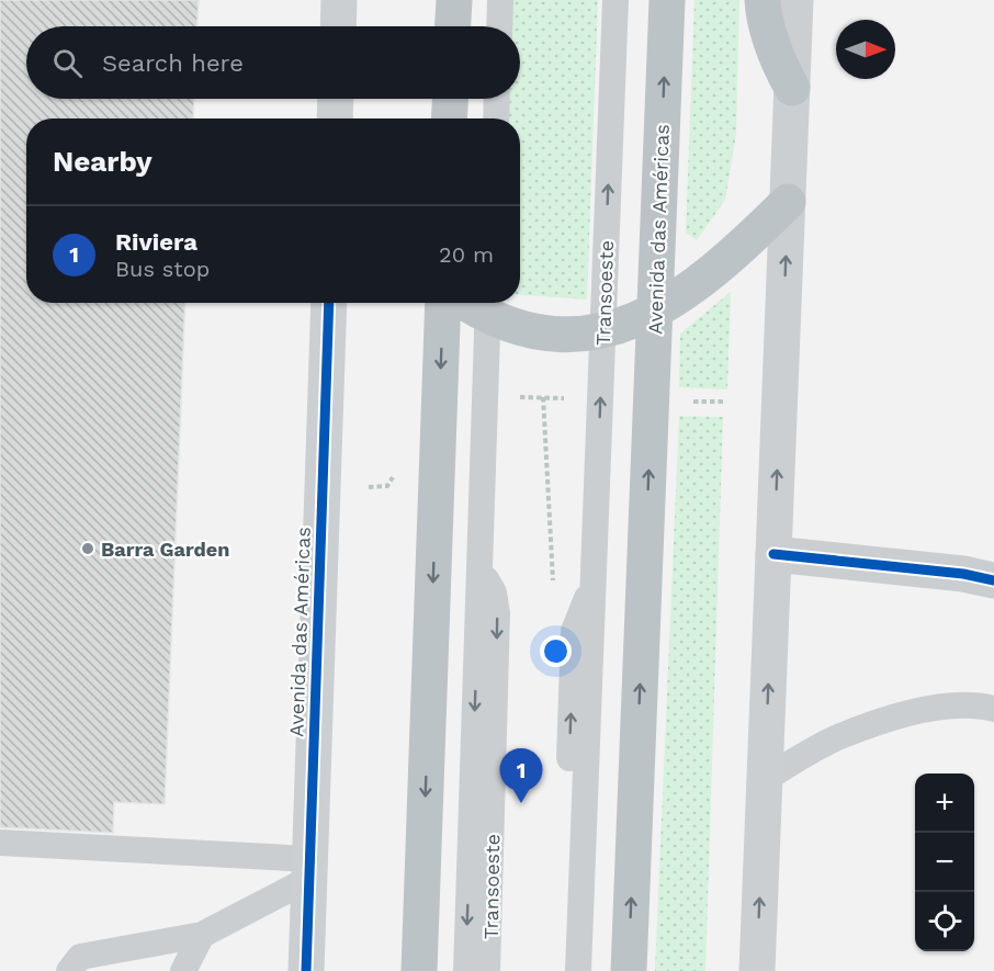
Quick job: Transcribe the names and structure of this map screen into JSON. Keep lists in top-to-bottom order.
{
  "streets": {
    "highway": ["Avenida das Américas"],
    "lane": ["Transoeste"]
  },
  "places": ["Barra Garden"],
  "north": "right",
  "page": {
    "search": "Search here",
    "heading": "Nearby",
    "list": [
      {
        "mark": "1",
        "name": "Riviera",
        "note": "Bus stop",
        "value": "20 m"
      }
    ],
    "pins": "1",
    "map_buttons": ["+", "−"]
  }
}
